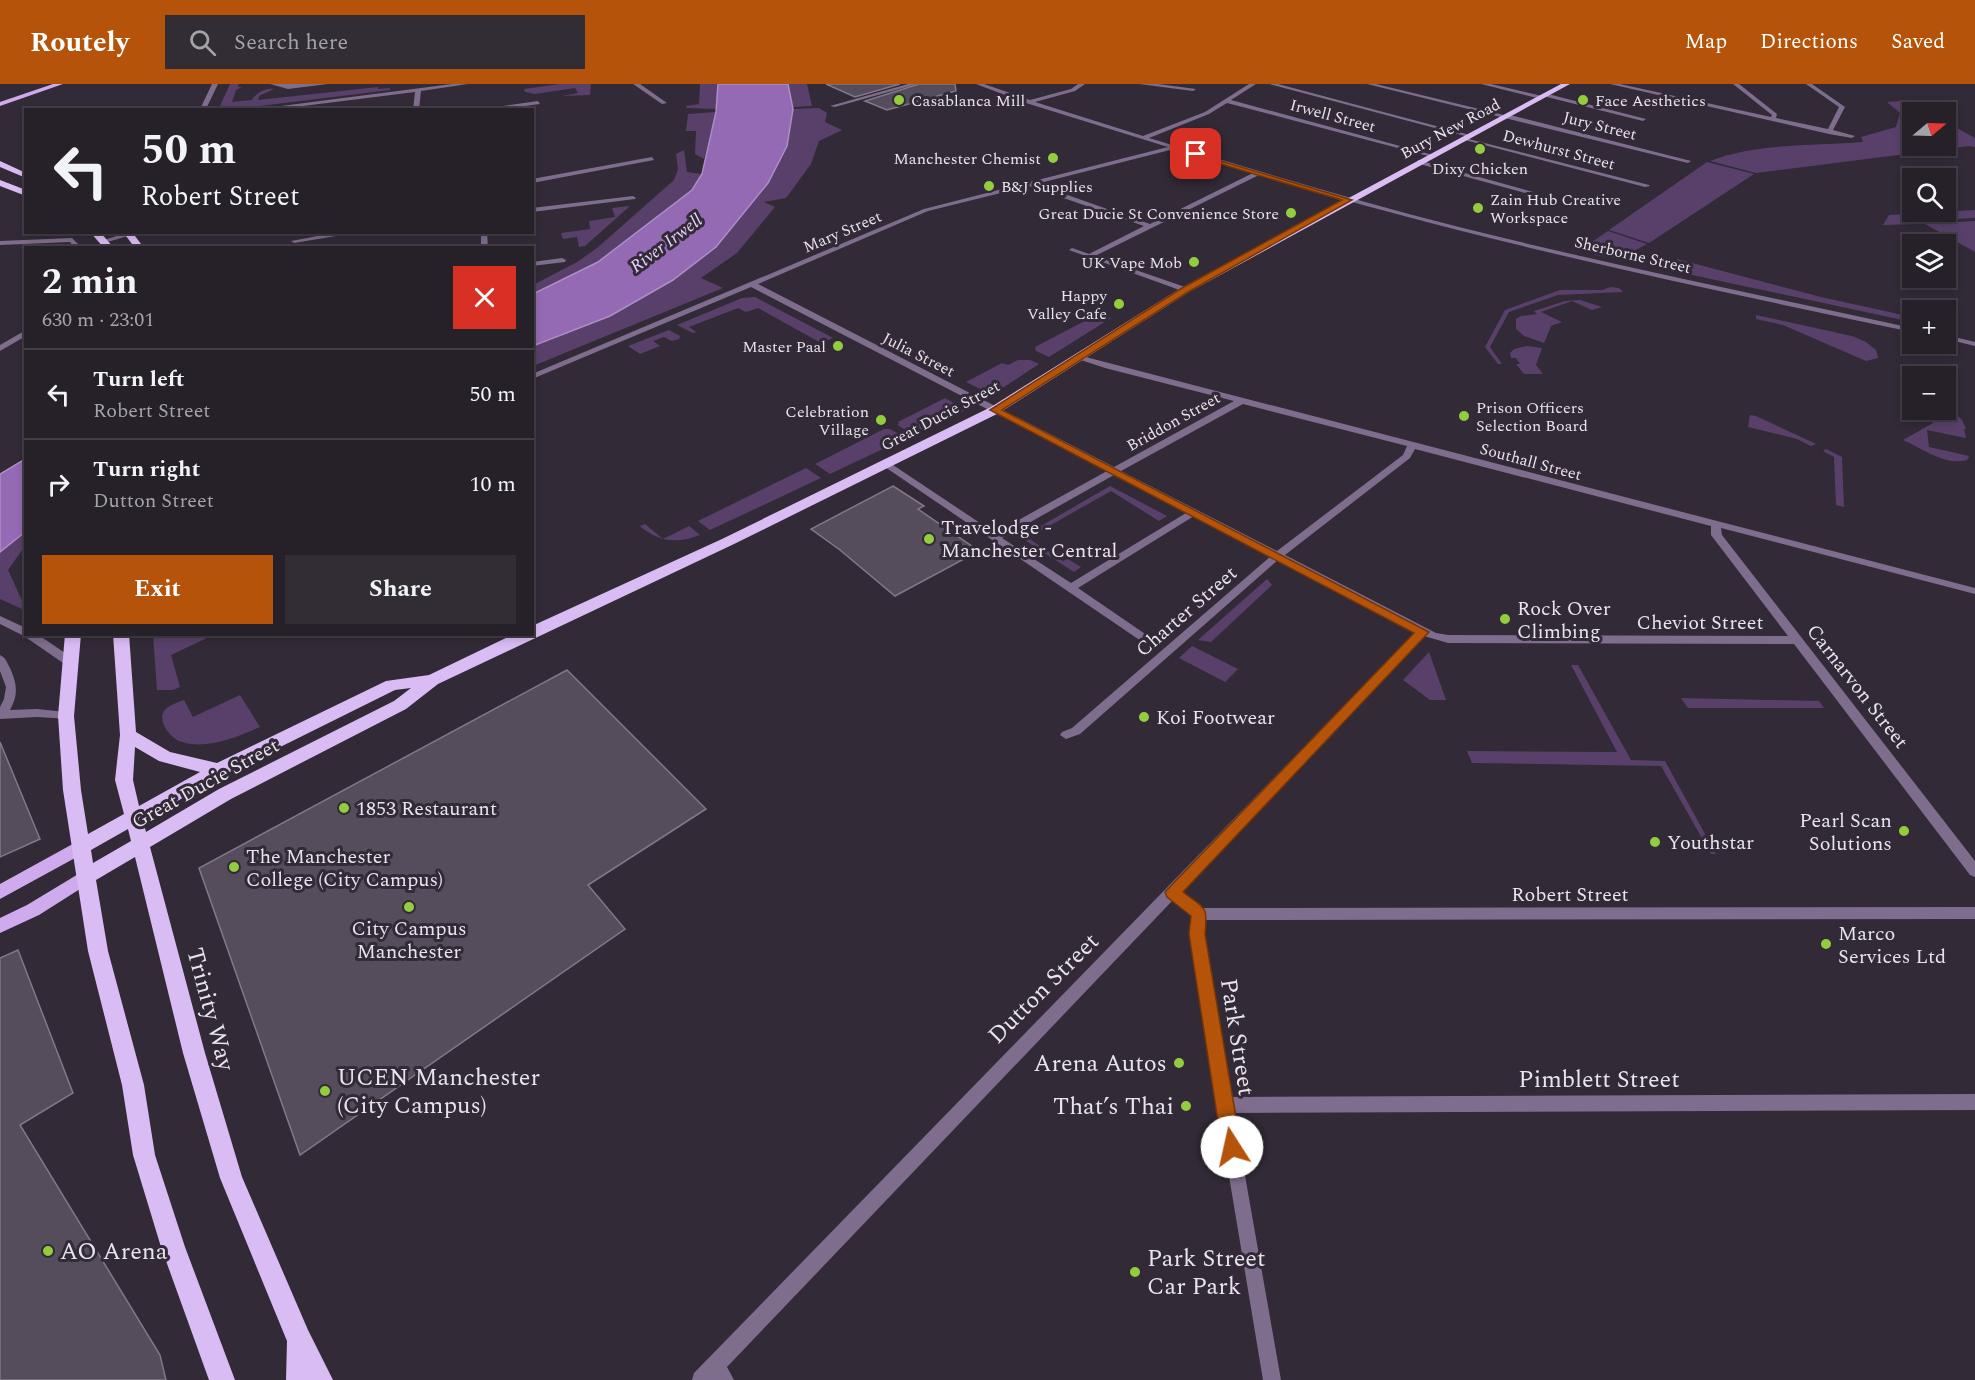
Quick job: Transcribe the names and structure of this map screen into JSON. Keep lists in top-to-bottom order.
{
  "streets": {
    "highway": ["Bury New Road", "Great Ducie Street", "Trinity Way"],
    "street": [
      "Irwell Street",
      "Jury Street",
      "Dewhurst Street",
      "Mary Street",
      "Sherborne Street",
      "Julia Street",
      "Briddon Street",
      "Southall Street",
      "Charter Street",
      "Cheviot Street",
      "Carnarvon Street",
      "Robert Street",
      "Dutton Street",
      "Park Street",
      "Pimblett Street"
    ]
  },
  "crossings": [
    ["Irwell Street", "Bury New Road"],
    ["Jury Street", "Bury New Road"],
    ["Bury New Road", "Dewhurst Street"],
    ["Bury New Road", "Sherborne Street"],
    ["Bury New Road", "Great Ducie Street"],
    ["Mary Street", "Sherborne Street"],
    ["Mary Street", "Julia Street"],
    ["Sherborne Street", "Great Ducie Street"],
    ["Julia Street", "Great Ducie Street"],
    ["Julia Street", "Briddon Street"],
    ["Julia Street", "Charter Street"],
    ["Julia Street", "Cheviot Street"],
    ["Julia Street", "Dutton Street"],
    ["Great Ducie Street", "Southall Street"],
    ["Great Ducie Street", "Trinity Way"],
    ["Briddon Street", "Southall Street"],
    ["Southall Street", "Charter Street"],
    ["Southall Street", "Carnarvon Street"],
    ["Cheviot Street", "Carnarvon Street"],
    ["Cheviot Street", "Dutton Street"],
    ["Robert Street", "Park Street"],
    ["Park Street", "Pimblett Street"]
  ],
  "water": ["River Irwell"],
  "places": [
    "Casablanca Mill",
    "Face Aesthetics",
    "Dixy Chicken",
    "Manchester Chemist",
    "B&J Supplies",
    "Zain Hub Creative Workspace",
    "Great Ducie St Convenience Store",
    "UK Vape Mob",
    "Happy Valley Cafe",
    "Master Paal",
    "Prison Officers Selection Board",
    "Celebration Village",
    "Travelodge - Manchester Central",
    "Rock Over Climbing",
    "Koi Footwear",
    "1853 Restaurant",
    "Pearl Scan Solutions",
    "Youthstar",
    "The Manchester College (City Campus)",
    "City Campus Manchester",
    "Marco Services Ltd",
    "Arena Autos",
    "UCEN Manchester (City Campus)",
    "That’s Thai",
    "AO Arena",
    "Park Street Car Park"
  ],
  "north": "right",
  "page": {
    "header": "Routely",
    "search": "Search here",
    "nav": ["Map", "Directions", "Saved"],
    "map_buttons": ["+", "−"],
    "turn": ["50 m", "Robert Street"],
    "heading": ["2 min", "630 m · 23:01"],
    "list": [
      {
        "name": "Turn left",
        "note": "Robert Street",
        "value": "50 m"
      },
      {
        "name": "Turn right",
        "note": "Dutton Street",
        "value": "10 m"
      }
    ],
    "buttons": ["Exit", "Share"]
  }
}
